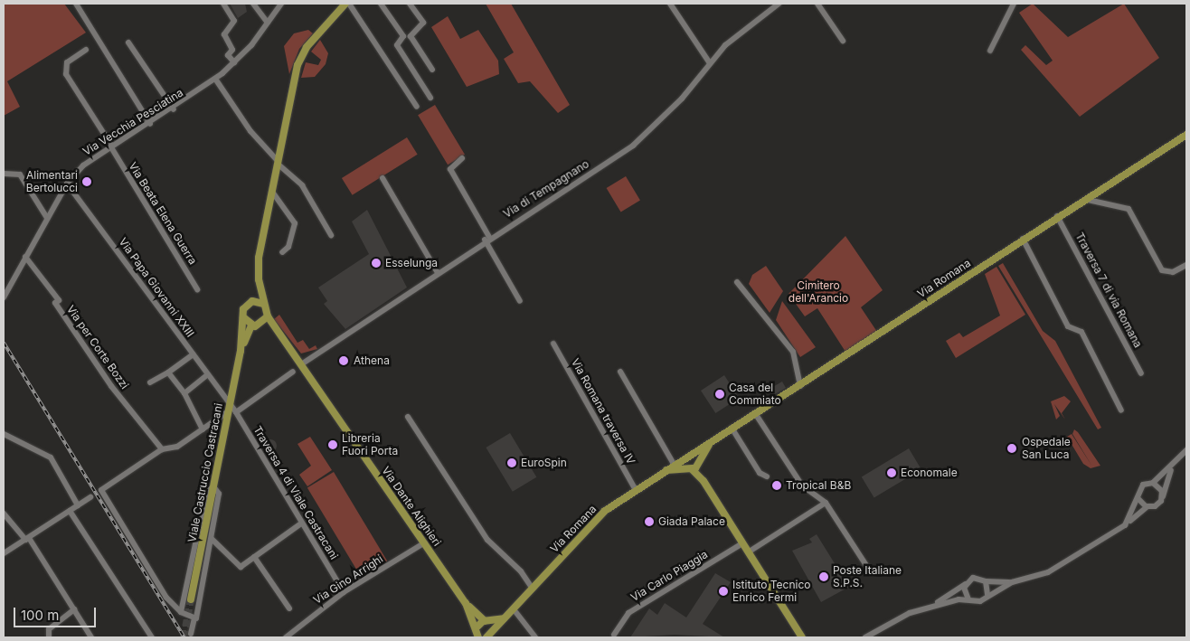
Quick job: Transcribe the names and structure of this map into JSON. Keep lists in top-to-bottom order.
{
  "streets": {
    "main road": ["Via Romana", "Viale Castruccio Castracani", "Via Dante Alighieri"],
    "street": [
      "Via Vecchia Pesciatina",
      "Via di Tempagnano",
      "Via Beata Elena Guerra",
      "Via Papa Giovanni XXIII",
      "Traversa 7 di via Romana",
      "Via per Corte Bozzi",
      "Via Romana traversa IV",
      "Traversa 4 di Viale Castracani",
      "Via Carlo Piaggia",
      "Via Gino Arrighi"
    ]
  },
  "crossings": [
    ["Via Vecchia Pesciatina", "Via Beata Elena Guerra"],
    ["Via Vecchia Pesciatina", "Via Papa Giovanni XXIII"],
    ["Via Vecchia Pesciatina", "Via per Corte Bozzi"],
    ["Via di Tempagnano", "Via Dante Alighieri"],
    ["Via Romana", "Traversa 7 di via Romana"],
    ["Via Romana", "Via Romana traversa IV"],
    ["Via Papa Giovanni XXIII", "Viale Castruccio Castracani"],
    ["Via Papa Giovanni XXIII", "Traversa 4 di Viale Castracani"],
    ["Viale Castruccio Castracani", "Traversa 4 di Viale Castracani"],
    ["Viale Castruccio Castracani", "Via Dante Alighieri"],
    ["Traversa 4 di Viale Castracani", "Via Gino Arrighi"],
    ["Via Dante Alighieri", "Via Gino Arrighi"]
  ],
  "parks": ["Cimitero dell'Arancio"],
  "places": [
    "Alimentari Bertolucci",
    "Esselunga",
    "Athena",
    "Casa del Commiato",
    "Libreria Fuori Porta",
    "Ospedale San Luca",
    "EuroSpin",
    "Economale",
    "Tropical B&B",
    "Giada Palace",
    "Poste Italiane S.P.S.",
    "Istituto Tecnico Enrico Fermi"
  ],
  "scale_bar": "100 m"
}
